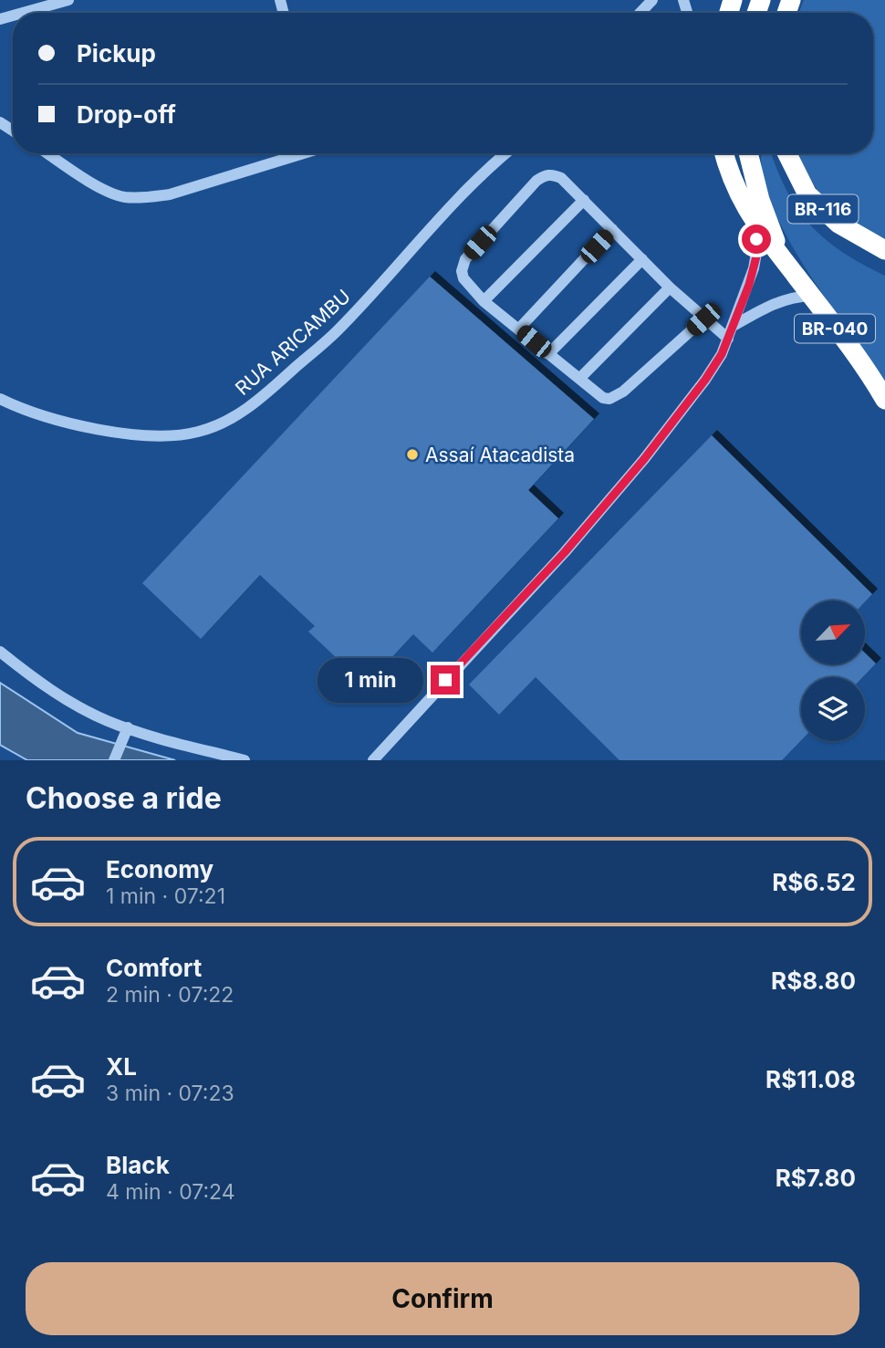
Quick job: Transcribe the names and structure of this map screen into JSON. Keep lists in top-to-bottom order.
{
  "streets": {
    "highway": ["BR-116", "BR-040"],
    "street": ["RUA ARICAMBU"]
  },
  "places": ["Assaí Atacadista"],
  "north": "top right",
  "page": {
    "banner": ["Pickup", "Drop-off"],
    "bubble": "1 min",
    "heading": "Choose a ride",
    "list": [
      {
        "name": "Economy",
        "note": "1 min · 07:21",
        "value": "R$6.52"
      },
      {
        "name": "Comfort",
        "note": "2 min · 07:22",
        "value": "R$8.80"
      },
      {
        "name": "XL",
        "note": "3 min · 07:23",
        "value": "R$11.08"
      },
      {
        "name": "Black",
        "note": "4 min · 07:24",
        "value": "R$7.80"
      }
    ],
    "buttons": "Confirm"
  }
}
